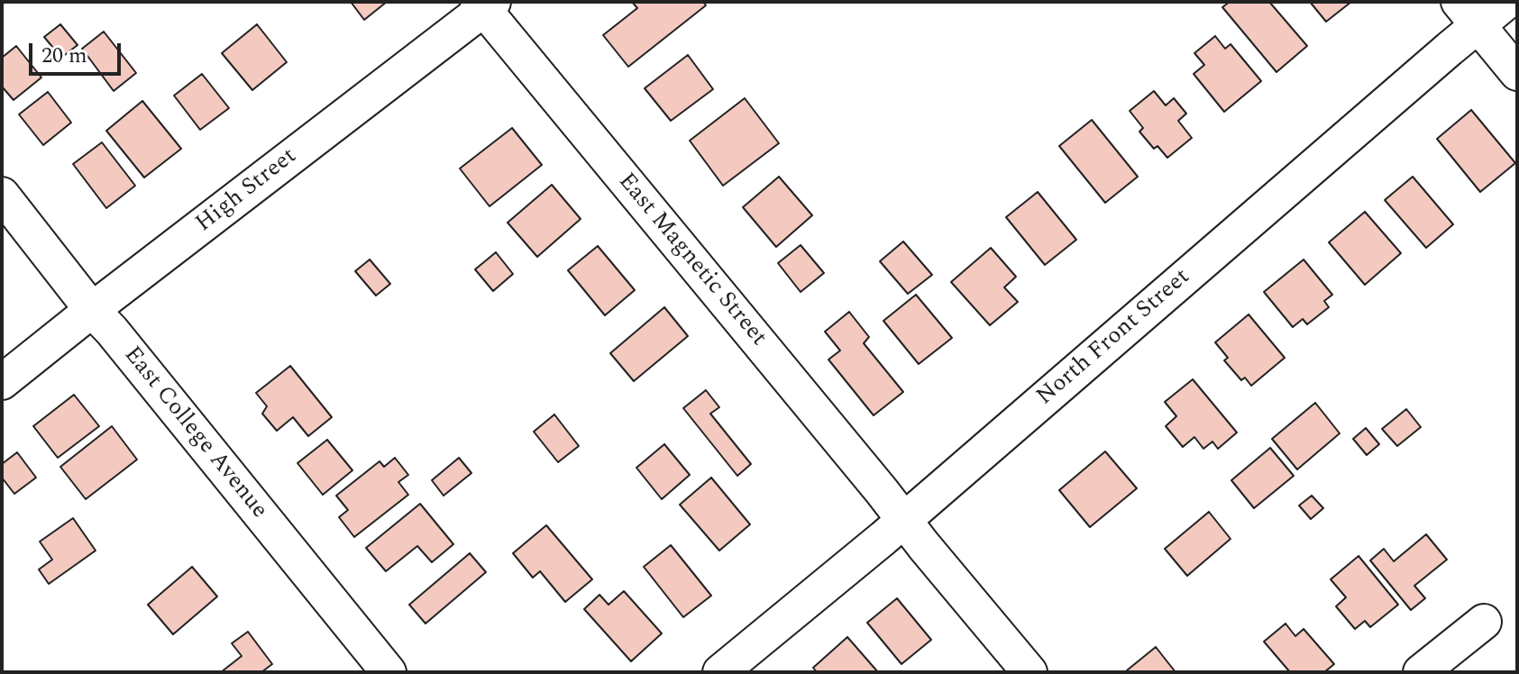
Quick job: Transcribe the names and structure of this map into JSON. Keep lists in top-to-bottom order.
{
  "streets": {
    "street": [
      "High Street",
      "East Magnetic Street",
      "North Front Street",
      "East College Avenue"
    ]
  },
  "crossings": [
    ["High Street", "East Magnetic Street"],
    ["High Street", "East College Avenue"],
    ["East Magnetic Street", "North Front Street"]
  ],
  "scale_bar": "20 m"
}
